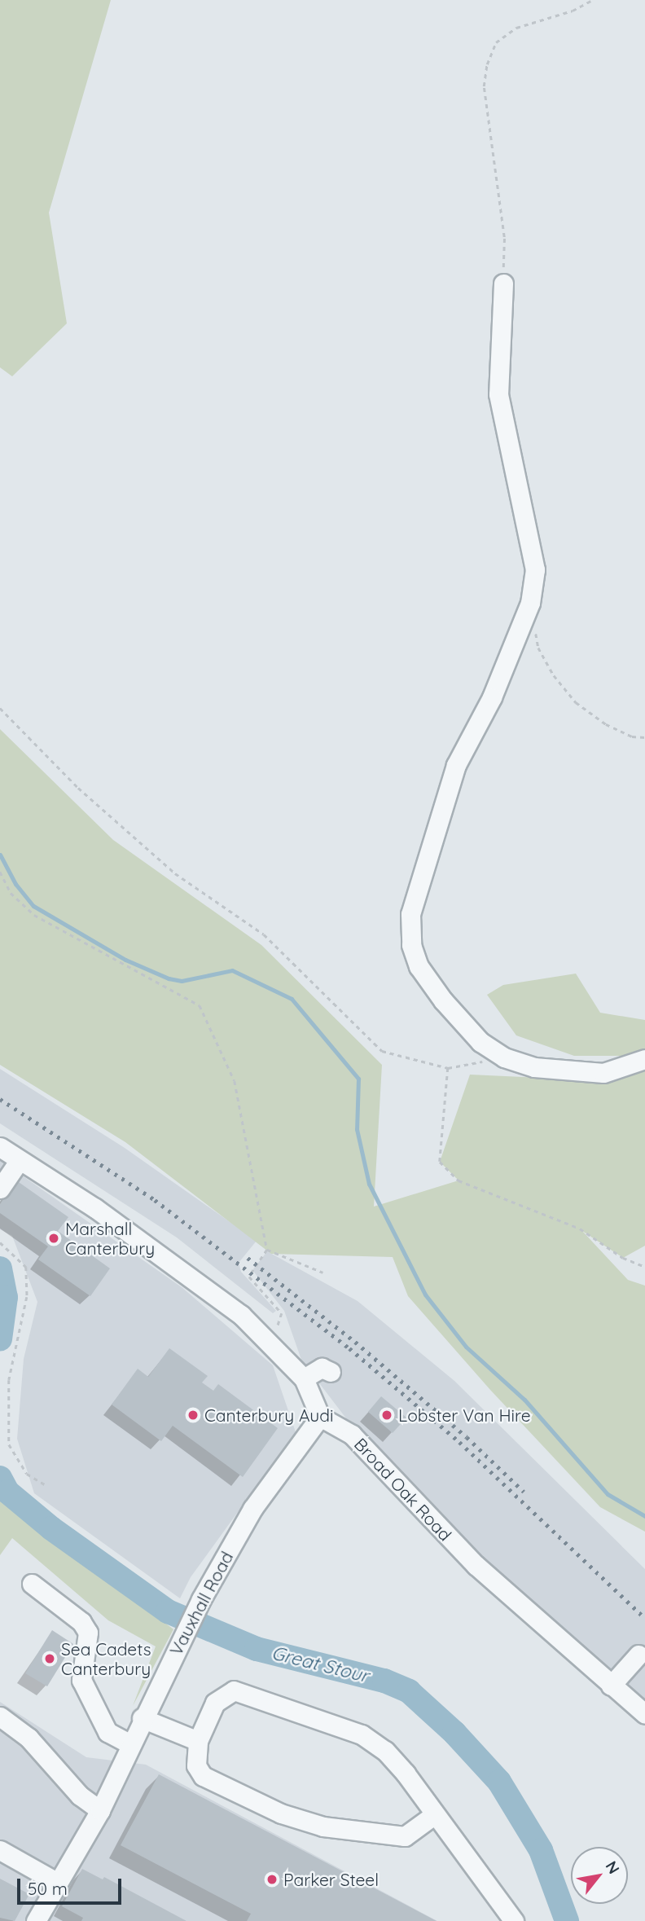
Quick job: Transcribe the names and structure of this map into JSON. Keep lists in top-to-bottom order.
{
  "streets": {
    "street": ["Broad Oak Road", "Vauxhall Road"]
  },
  "crossings": [
    ["Broad Oak Road", "Vauxhall Road"]
  ],
  "water": ["Great Stour"],
  "places": [
    "Marshall Canterbury",
    "Canterbury Audi",
    "Lobster Van Hire",
    "Sea Cadets Canterbury",
    "Parker Steel"
  ],
  "scale_bar": "50 m",
  "north": "top right"
}
